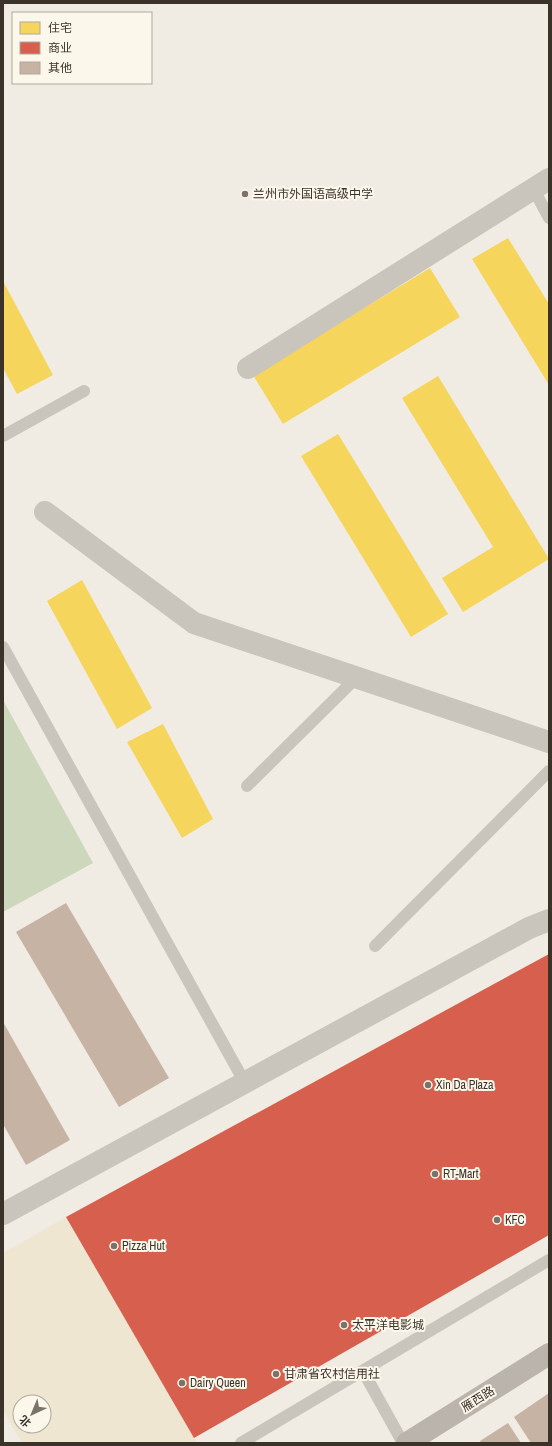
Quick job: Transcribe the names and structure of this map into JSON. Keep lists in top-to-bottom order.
{
  "streets": {
    "main road": ["雁西路"]
  },
  "places": [
    "兰州市外国语高级中学",
    "Xin Da Plaza",
    "RT-Mart",
    "KFC",
    "Pizza Hut",
    "太平洋电影城",
    "甘肃省农村信用社",
    "Dairy Queen"
  ],
  "legend": ["住宅", "商业", "其他"],
  "north": "bottom left"
}
